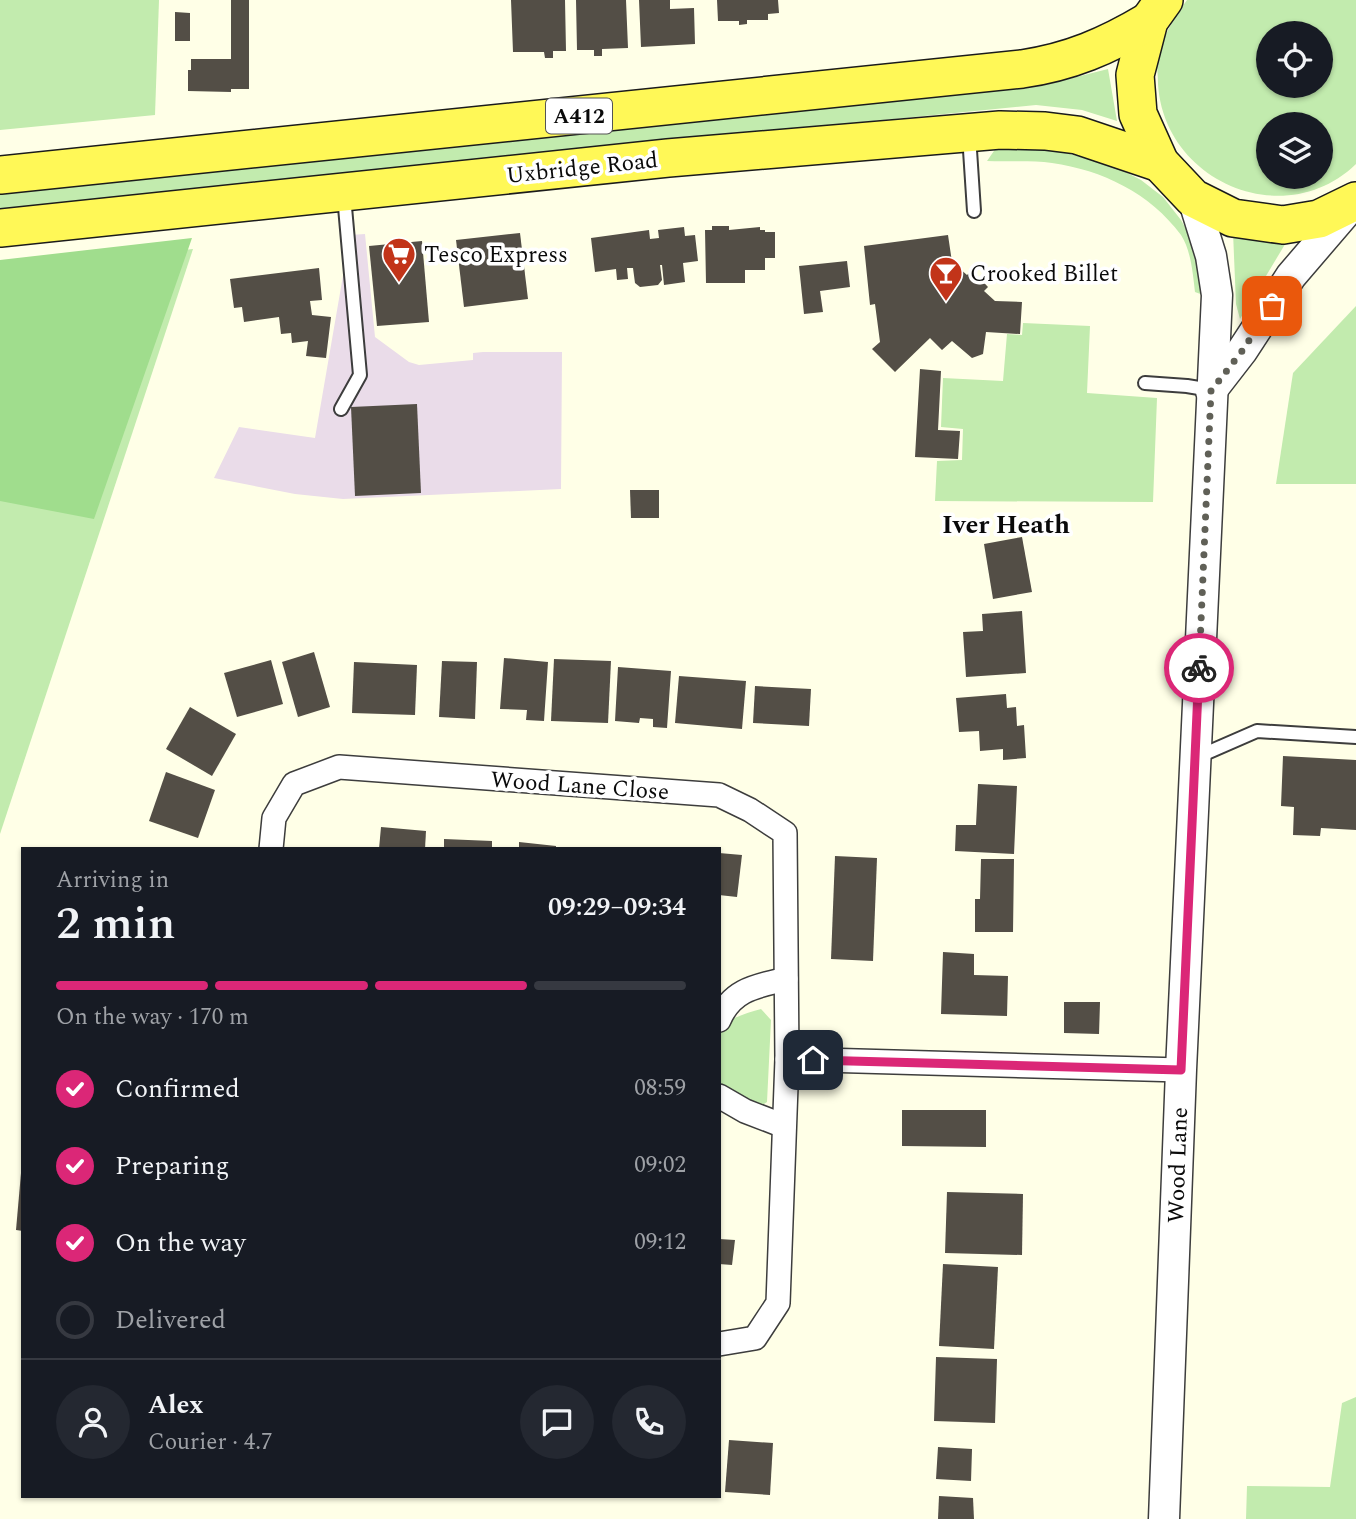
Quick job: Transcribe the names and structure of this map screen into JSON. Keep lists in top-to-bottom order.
{
  "streets": {
    "main road": ["A412", "Uxbridge Road"],
    "street": ["Wood Lane Close", "Wood Lane"]
  },
  "districts": ["Iver Heath"],
  "places": {
    "supermarket": ["Tesco Express"],
    "bar": ["Crooked Billet"]
  },
  "page": {
    "heading": ["2 min", "Arriving in", "09:29–09:34"],
    "panel": ["Alex", "Courier · 4.7"],
    "bar": "On the way · 170 m",
    "list": [
      ["Confirmed", "08:59"],
      ["Preparing", "09:02"],
      ["On the way", "09:12"],
      "Delivered"
    ]
  }
}
